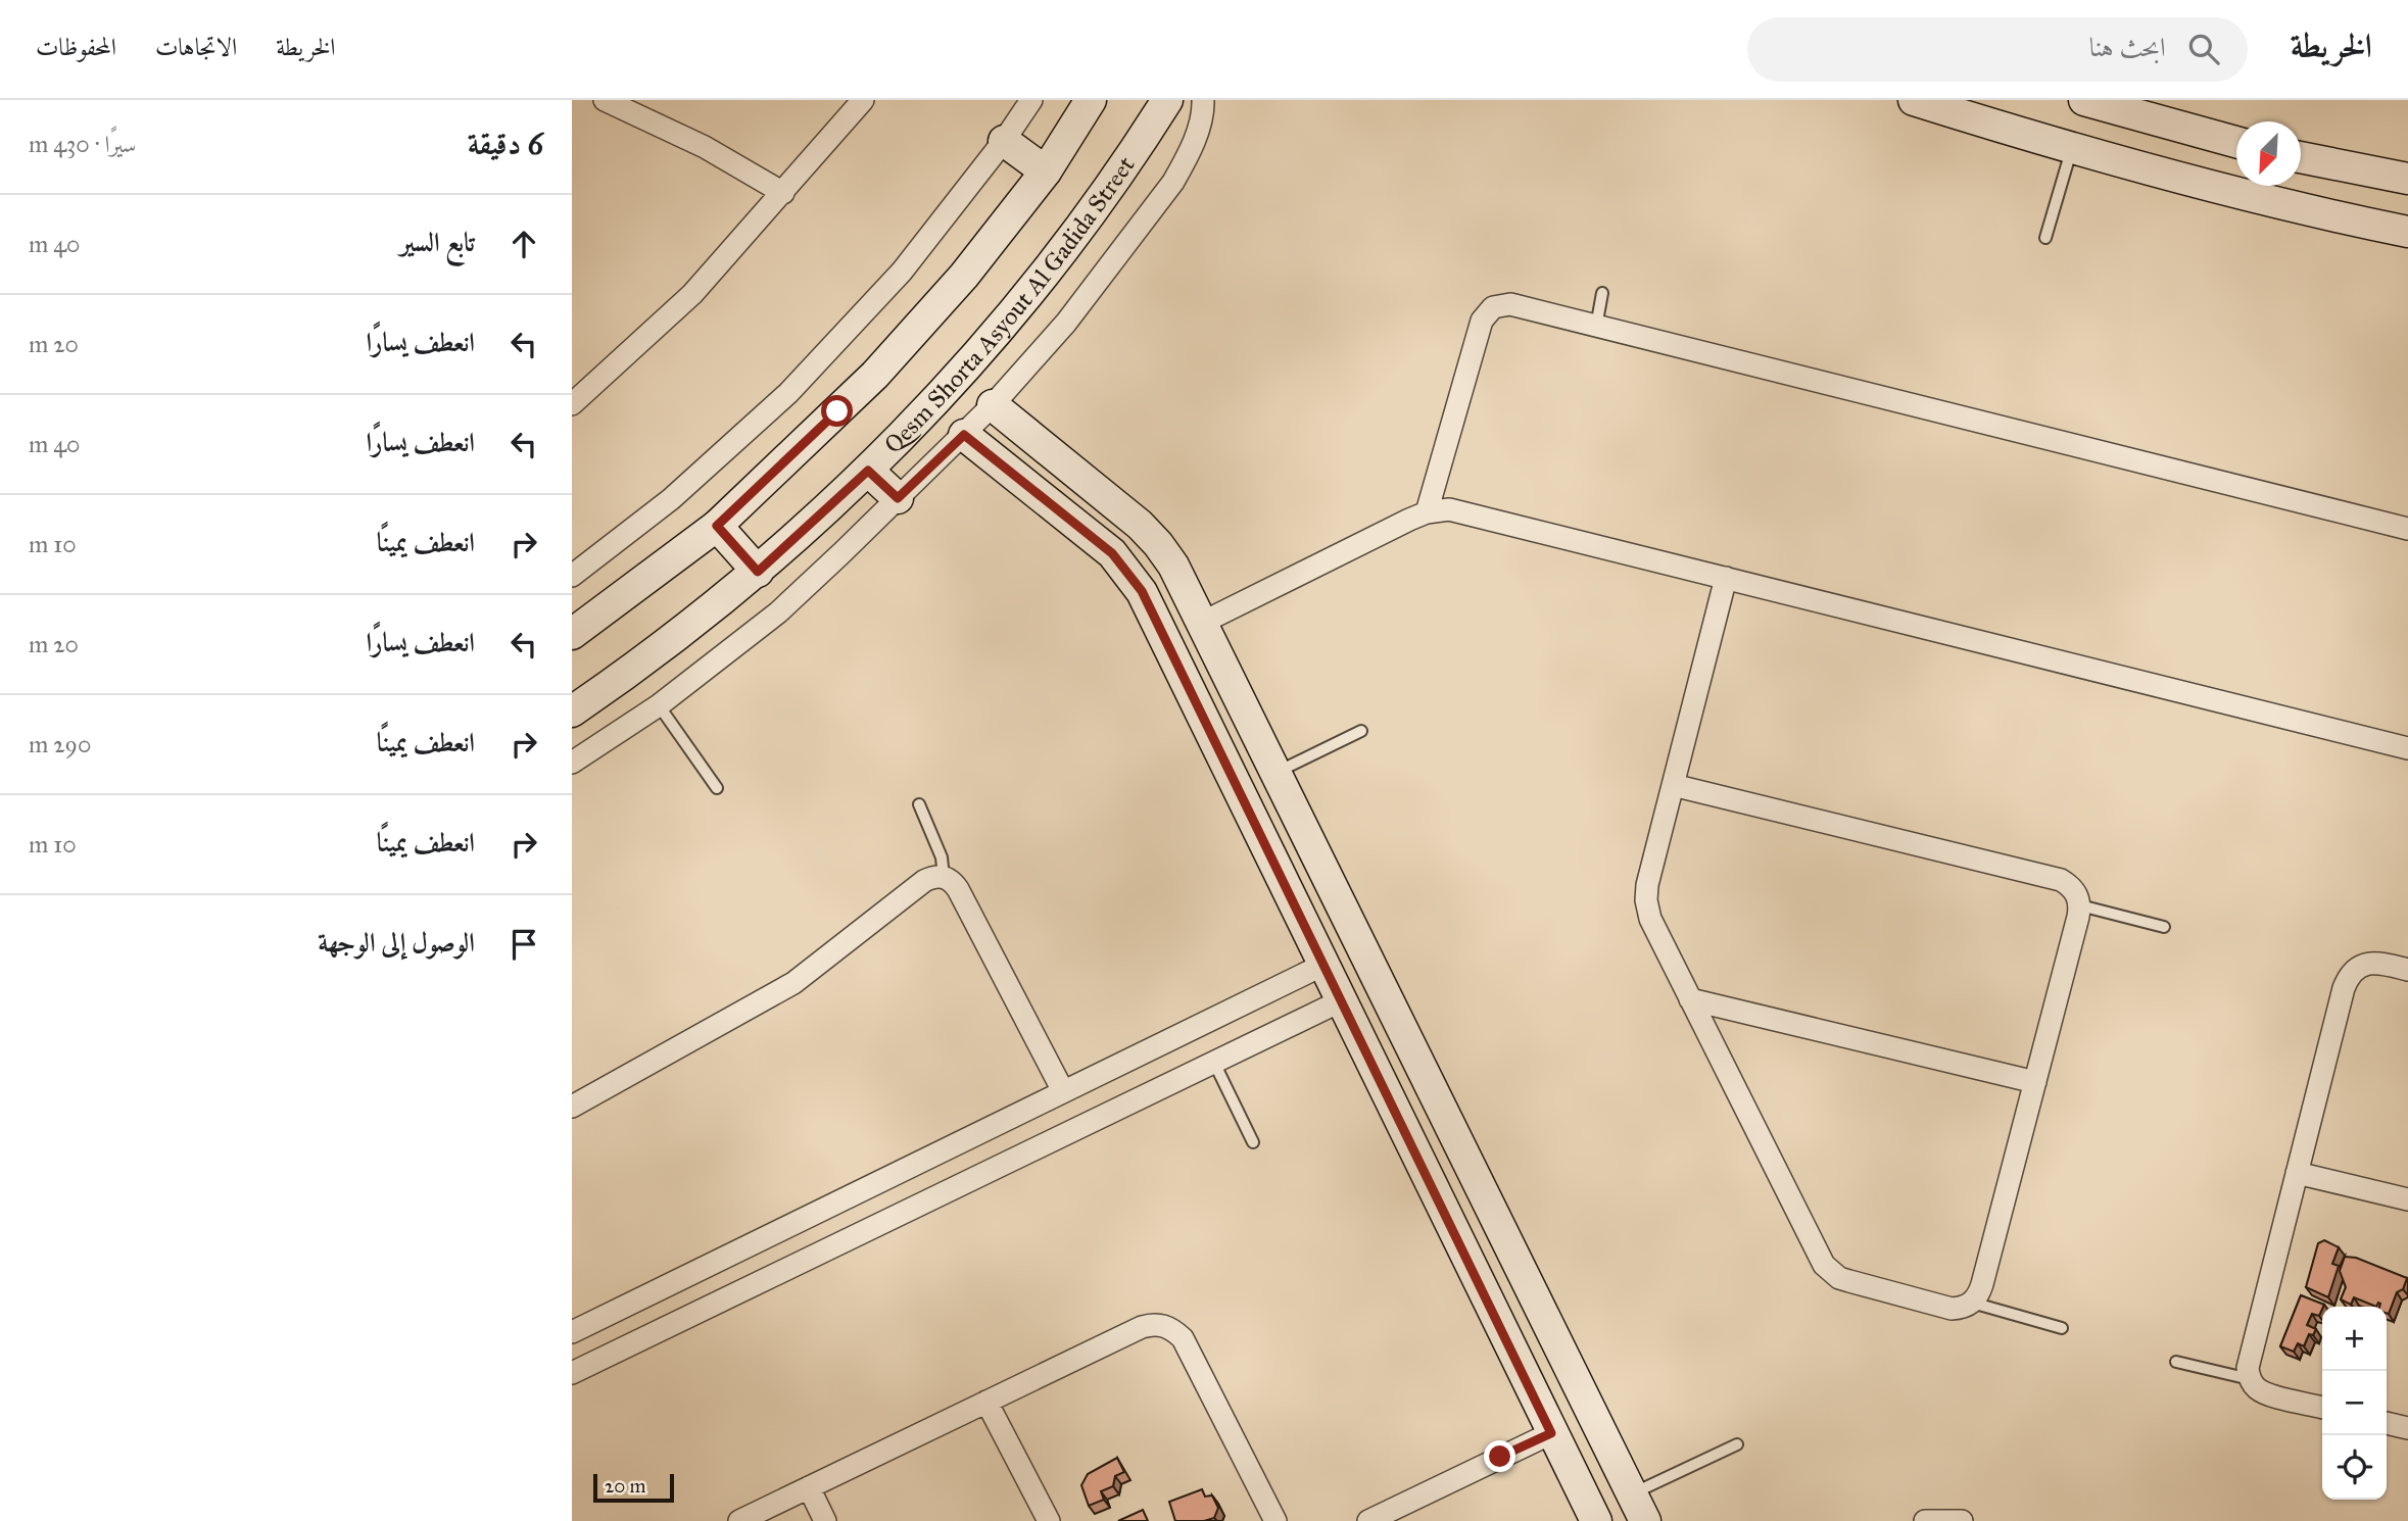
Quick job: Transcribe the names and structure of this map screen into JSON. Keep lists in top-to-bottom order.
{
  "streets": {
    "street": ["Qesm Shorta Asyout Al Gadida Street"]
  },
  "scale_bar": "20 m",
  "north": "bottom left",
  "page": {
    "header": "الخريطة",
    "search": "ابحث هنا",
    "nav": ["الخريطة", "الاتجاهات", "المحفوظات"],
    "heading": ["6 دقيقة", "سيرًا · 430 m"],
    "list": [
      ["تابع السير", "40 m"],
      ["انعطف يسارًا", "20 m"],
      ["انعطف يسارًا", "40 m"],
      ["انعطف يمينًا", "10 m"],
      ["انعطف يسارًا", "20 m"],
      ["انعطف يمينًا", "290 m"],
      ["انعطف يمينًا", "10 m"],
      "الوصول إلى الوجهة"
    ],
    "map_buttons": ["+", "−"],
    "scale": "20 m"
  }
}
